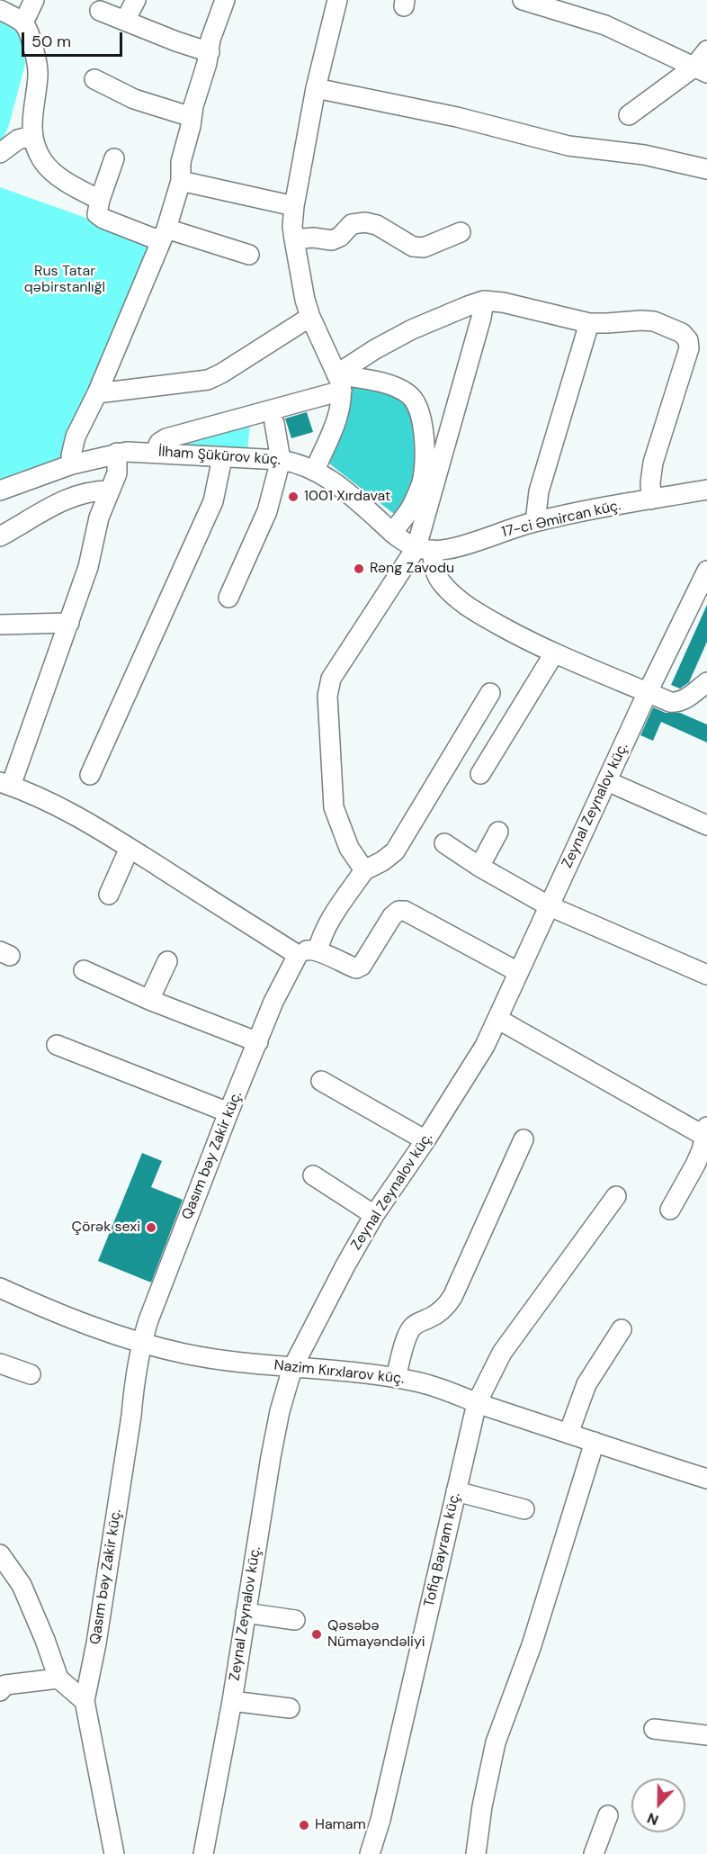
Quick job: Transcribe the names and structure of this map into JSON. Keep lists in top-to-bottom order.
{
  "streets": {
    "street": [
      "İlham Şükürov küç.",
      "17-ci Əmircan küç.",
      "Zeynal Zeynalov küç.",
      "Qasım bəy Zakir küç.",
      "Nazim Kırxlarov küç.",
      "Tofiq Bayram küç."
    ]
  },
  "crossings": [
    ["İlham Şükürov küç.", "17-ci Əmircan küç."],
    ["Zeynal Zeynalov küç.", "Nazim Kırxlarov küç."],
    ["Qasım bəy Zakir küç.", "Nazim Kırxlarov küç."],
    ["Nazim Kırxlarov küç.", "Tofiq Bayram küç."]
  ],
  "parks": ["Rus Tatar qəbirstanlığl"],
  "places": [
    "1001 Xırdavat",
    "Rəng Zavodu",
    "Çörək sexi",
    "Qəsəbə Nümayəndəliyi",
    "Hamam"
  ],
  "scale_bar": "50 m",
  "north": "bottom"
}
